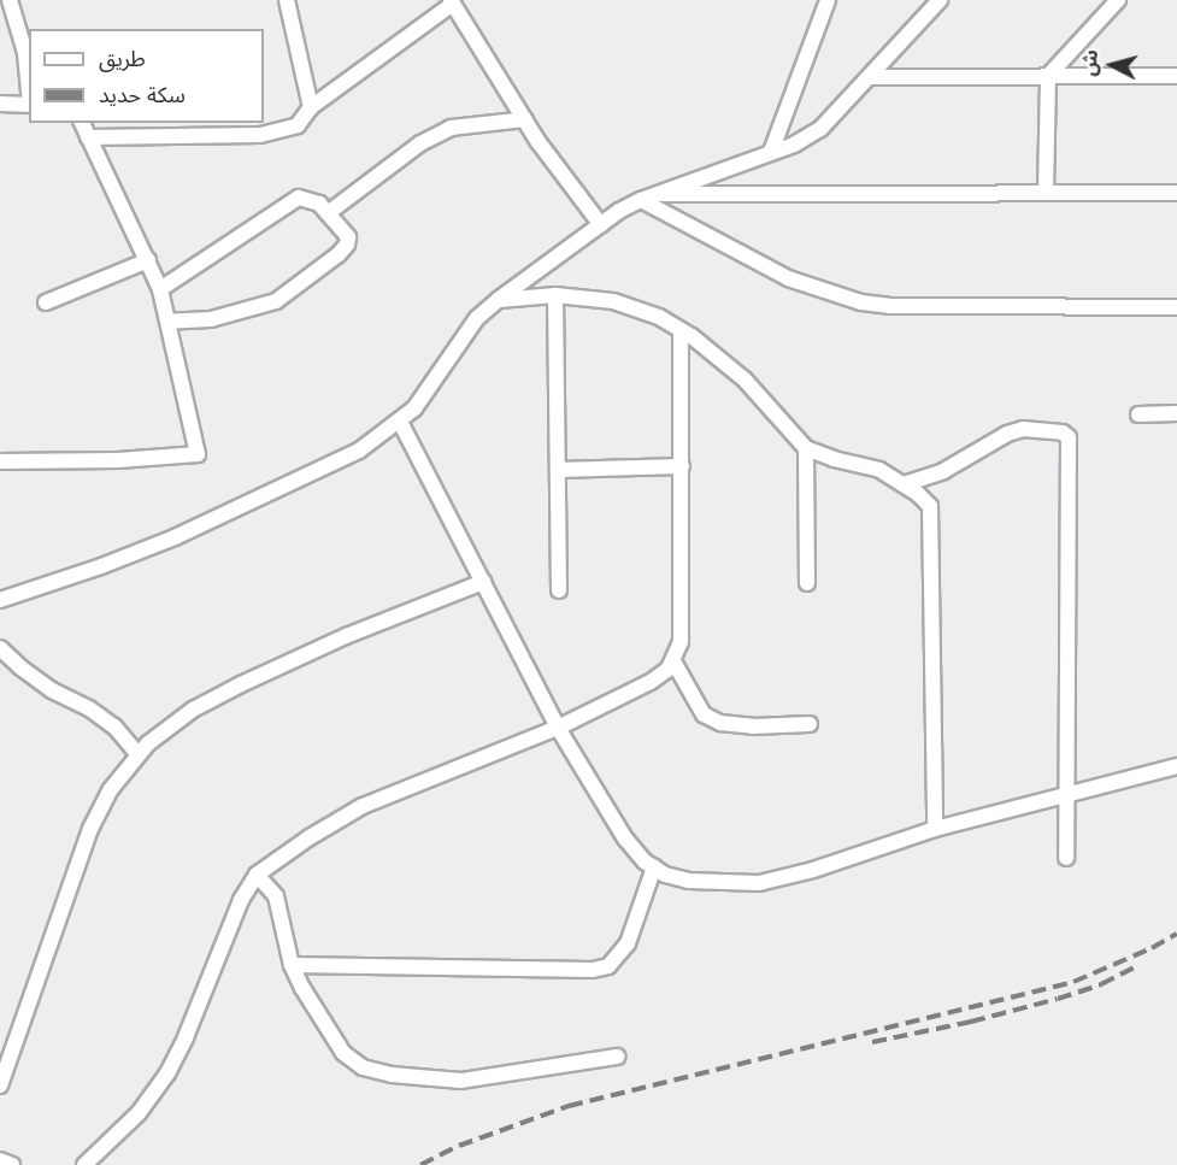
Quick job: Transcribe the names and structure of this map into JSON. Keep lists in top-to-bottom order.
{
  "legend": ["طريق", "سكة حديد"],
  "north": "left"
}
